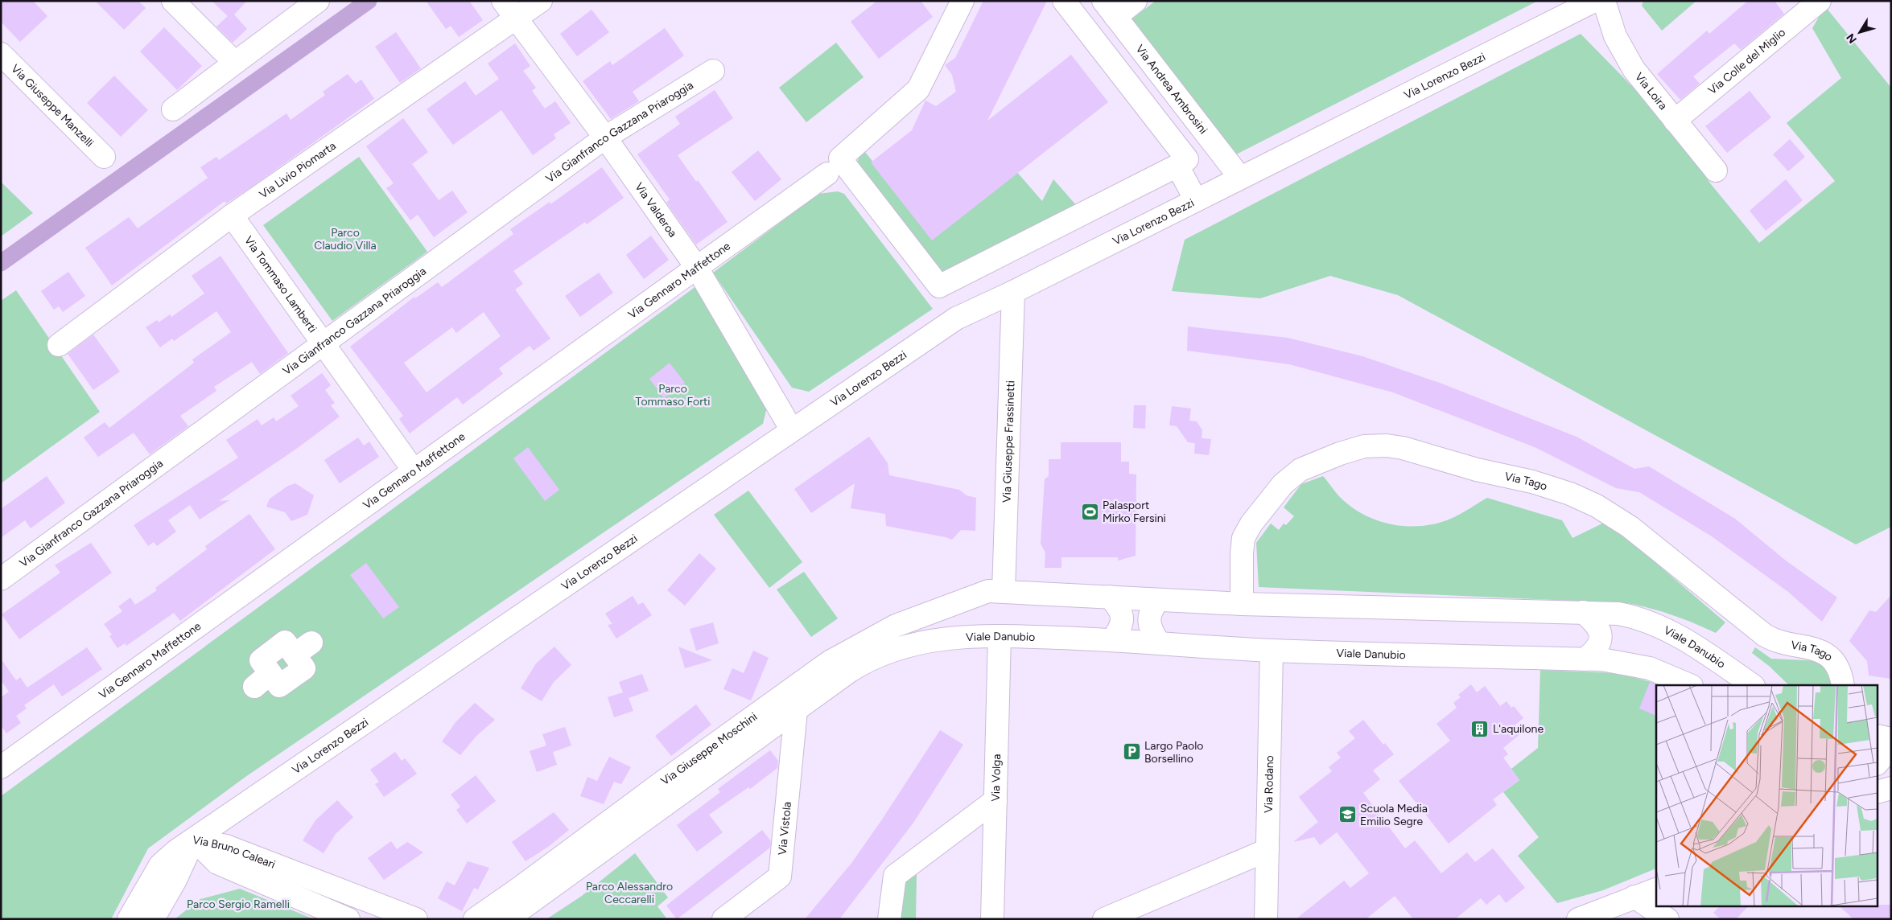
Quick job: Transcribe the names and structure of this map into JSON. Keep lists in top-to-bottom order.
{
  "streets": {
    "street": [
      "Via Colle del Miglio",
      "Via Lorenzo Bezzi",
      "Via Andrea Ambrosini",
      "Via Loira",
      "Via Giuseppe Manzelli",
      "Via Gianfranco Gazzana Priaroggia",
      "Via Livio Piomarta",
      "Via Valderoa",
      "Via Gennaro Maffettone",
      "Via Tommaso Lamberti",
      "Via Giuseppe Frassinetti",
      "Via Tago",
      "Viale Danubio",
      "Via Giuseppe Moschini",
      "Via Volga",
      "Via Rodano",
      "Via Vistola",
      "Via Bruno Caleari"
    ]
  },
  "crossings": [
    ["Via Colle del Miglio", "Via Loira"],
    ["Via Lorenzo Bezzi", "Via Andrea Ambrosini"],
    ["Via Lorenzo Bezzi", "Via Valderoa"],
    ["Via Lorenzo Bezzi", "Via Giuseppe Frassinetti"],
    ["Via Lorenzo Bezzi", "Via Bruno Caleari"],
    ["Via Gianfranco Gazzana Priaroggia", "Via Valderoa"],
    ["Via Gianfranco Gazzana Priaroggia", "Via Tommaso Lamberti"],
    ["Via Livio Piomarta", "Via Valderoa"],
    ["Via Livio Piomarta", "Via Tommaso Lamberti"],
    ["Via Valderoa", "Via Gennaro Maffettone"],
    ["Via Gennaro Maffettone", "Via Tommaso Lamberti"],
    ["Via Giuseppe Frassinetti", "Viale Danubio"],
    ["Via Tago", "Viale Danubio"],
    ["Viale Danubio", "Via Giuseppe Moschini"],
    ["Viale Danubio", "Via Volga"],
    ["Viale Danubio", "Via Rodano"],
    ["Via Giuseppe Moschini", "Via Vistola"]
  ],
  "parks": [
    "Parco Claudio Villa",
    "Parco Tommaso Forti",
    "Parco Alessandro Ceccarelli",
    "Parco Sergio Ramelli"
  ],
  "places": {
    "sports": ["Palasport Mirko Fersini"],
    "building": ["L'aquilone"],
    "parking": ["Largo Paolo Borsellino"],
    "school or university": ["Scuola Media Emilio Segre"]
  },
  "north": "bottom left"
}
